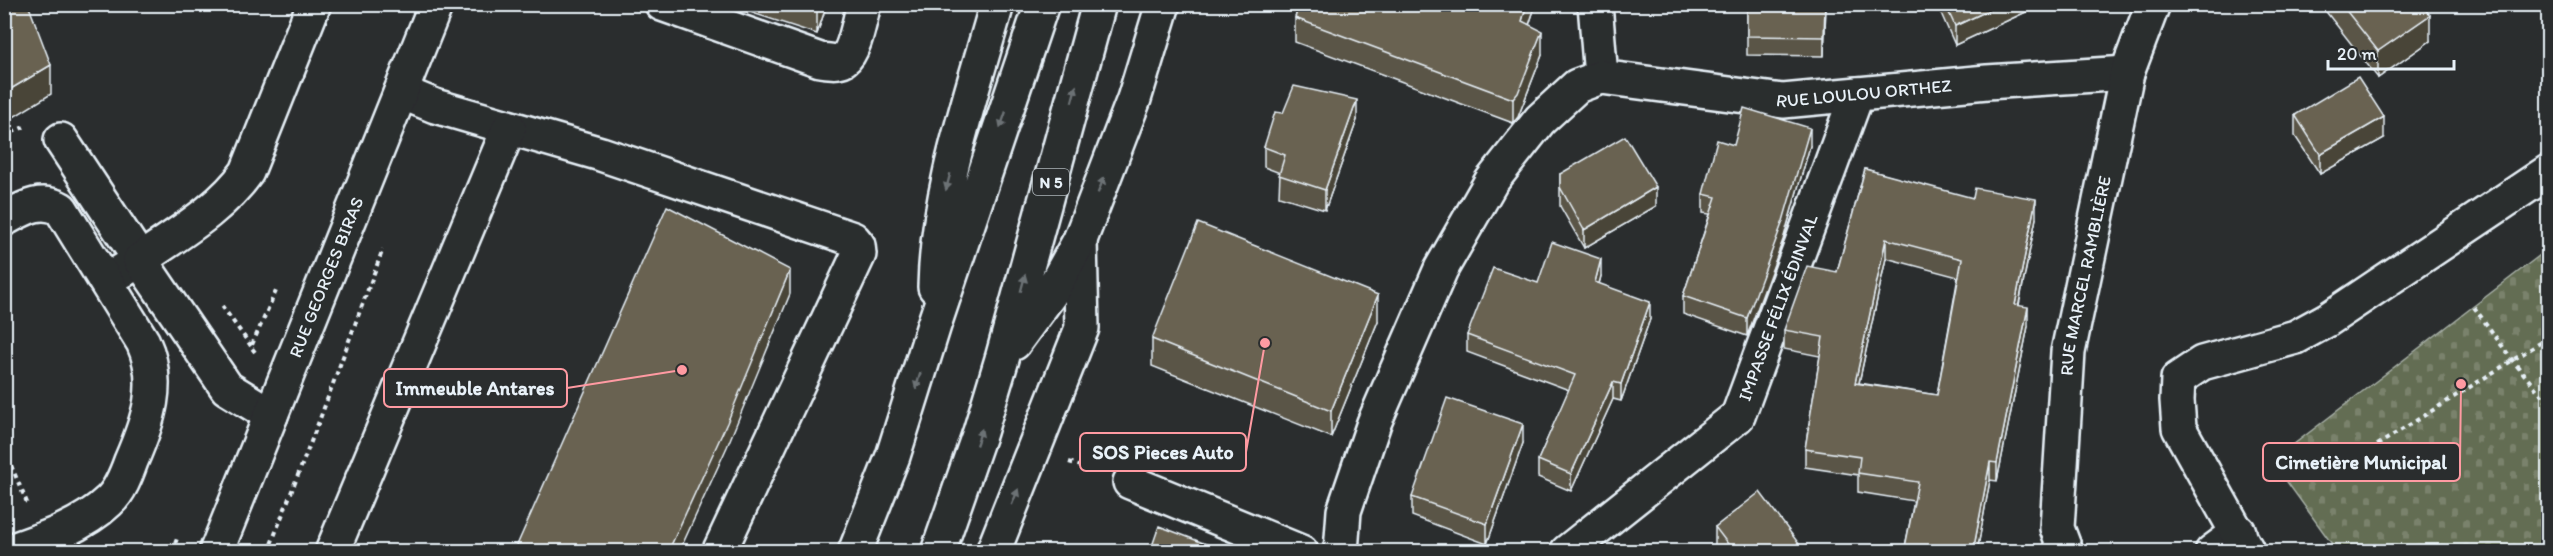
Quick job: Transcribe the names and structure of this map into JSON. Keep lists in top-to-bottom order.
{
  "streets": {
    "main road": [
      "RUE LOULOU ORTHEZ",
      "N 5",
      "RUE MARCEL RAMBLIÈRE",
      "RUE GEORGES BIRAS",
      "IMPASSE FÉLIX ÉDINVAL"
    ]
  },
  "crossings": [
    ["RUE LOULOU ORTHEZ", "RUE MARCEL RAMBLIÈRE"],
    ["RUE LOULOU ORTHEZ", "IMPASSE FÉLIX ÉDINVAL"]
  ],
  "places": ["SOS Pieces Auto", "Immeuble Antares", "Cimetière Municipal"],
  "scale_bar": "20 m"
}
